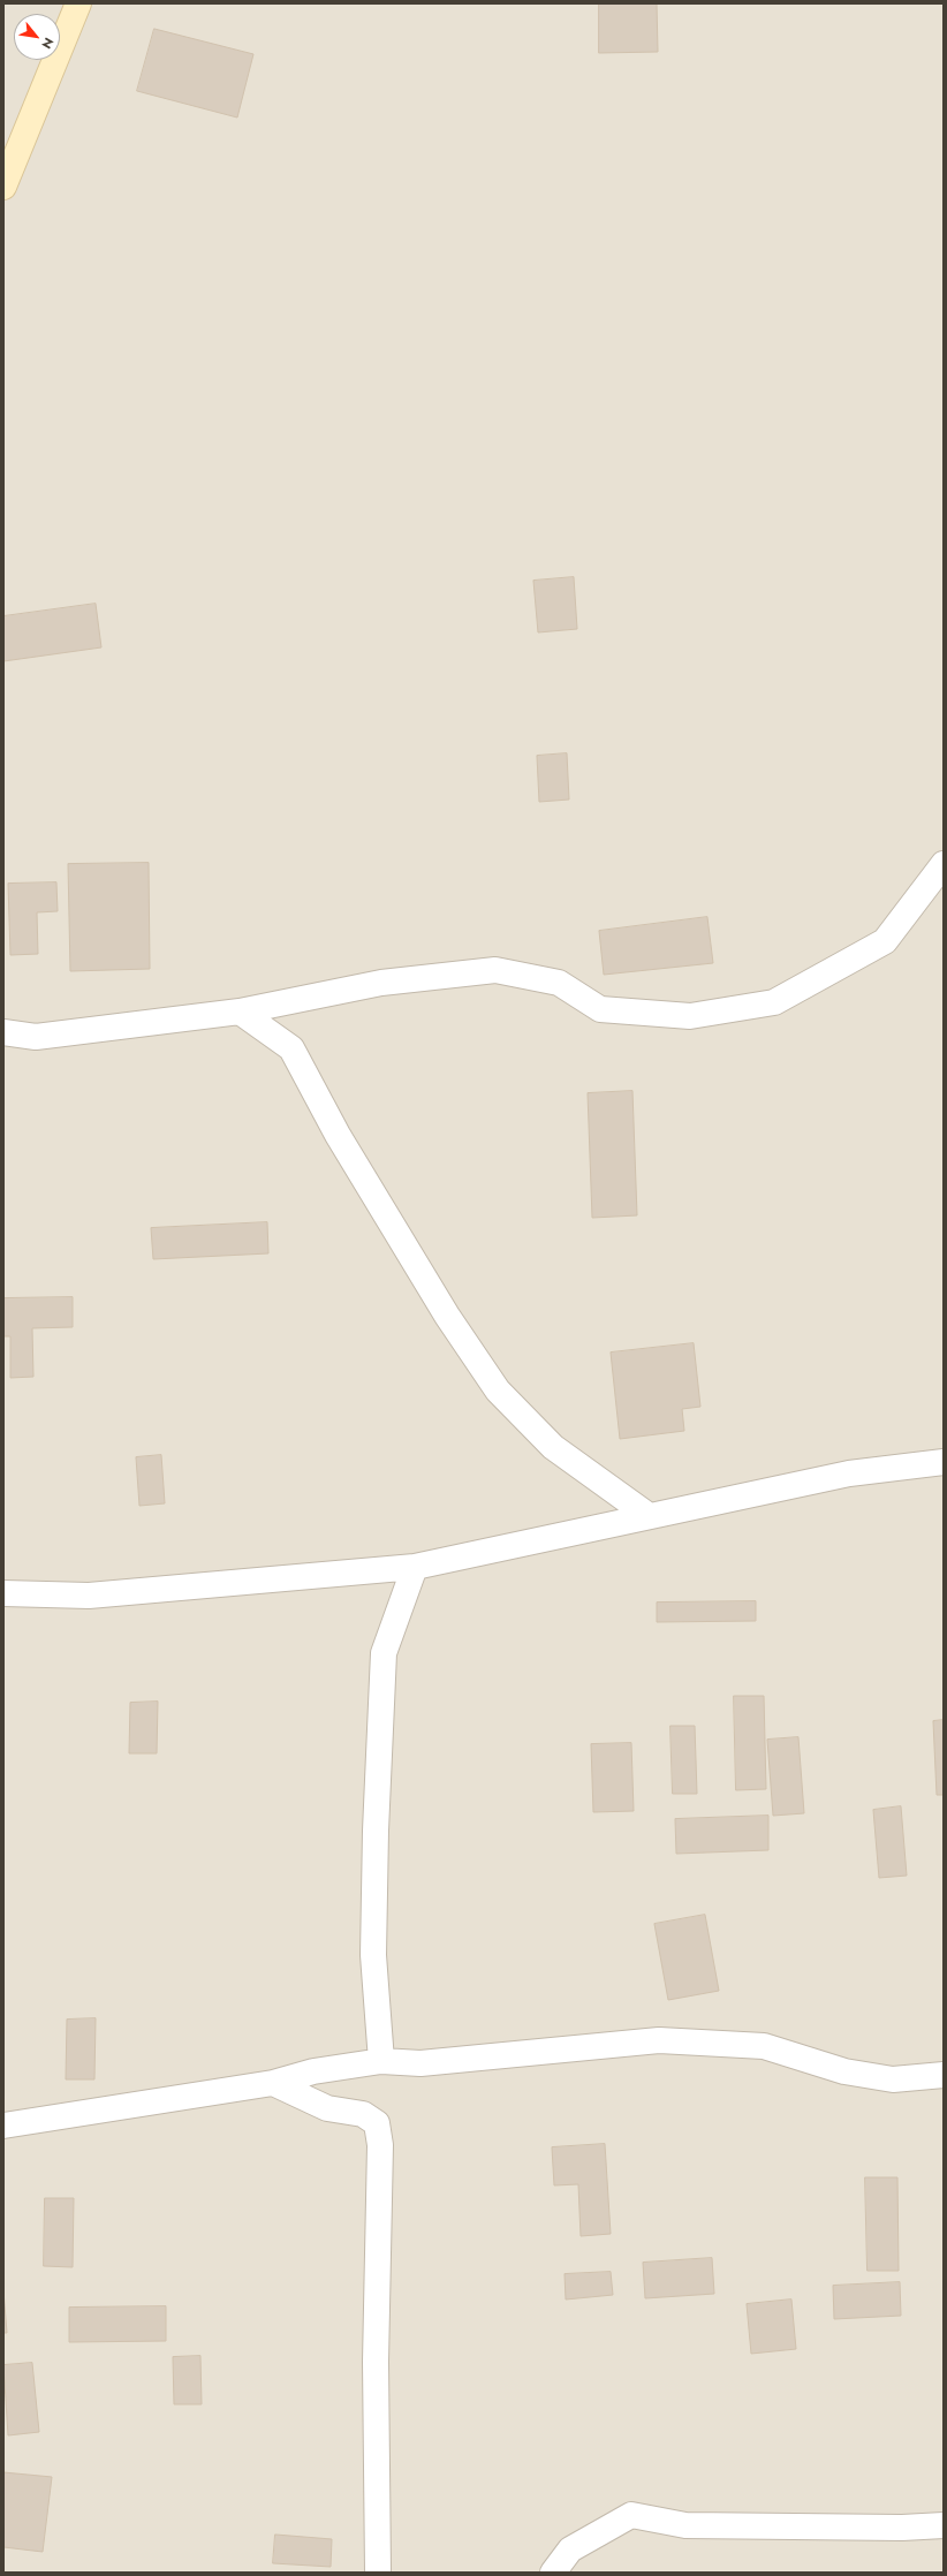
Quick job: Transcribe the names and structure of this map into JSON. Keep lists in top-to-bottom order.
{
  "north": "bottom right"
}
